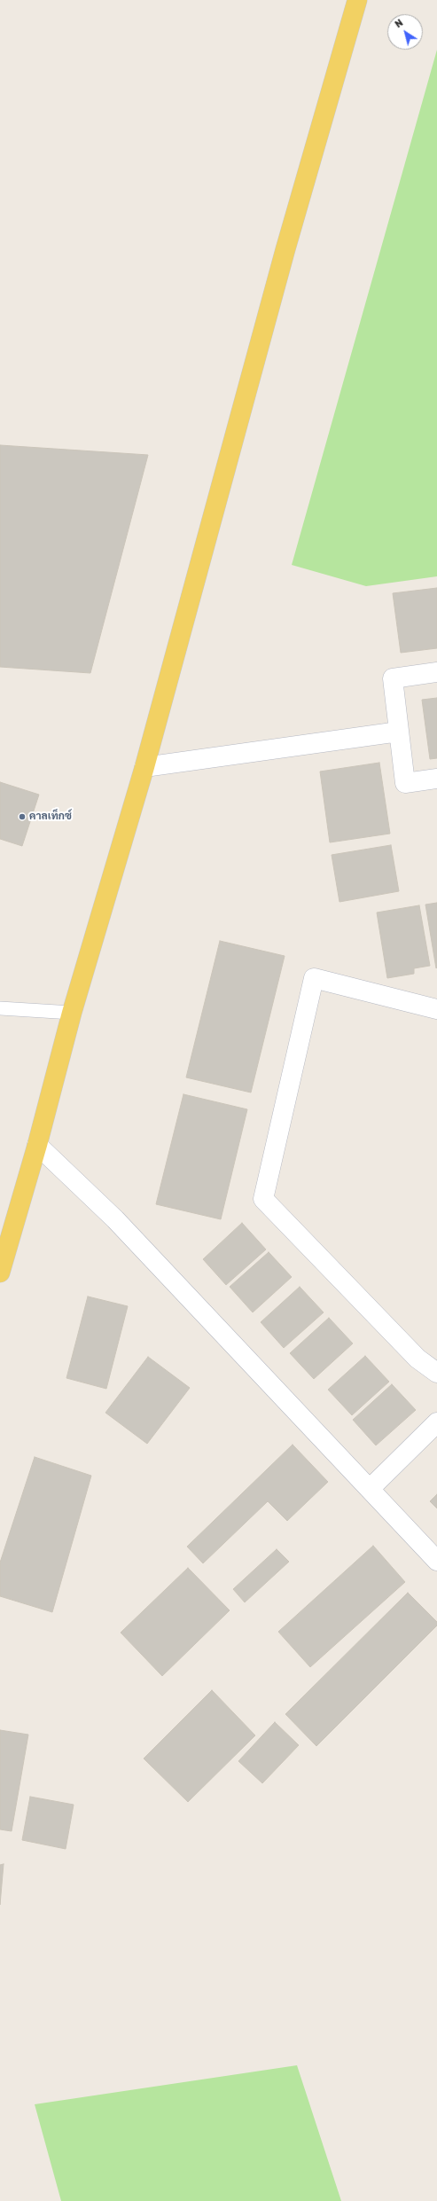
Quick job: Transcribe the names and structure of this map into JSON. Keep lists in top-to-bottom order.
{
  "places": ["คาลเท็กซ์"],
  "north": "top left"
}
